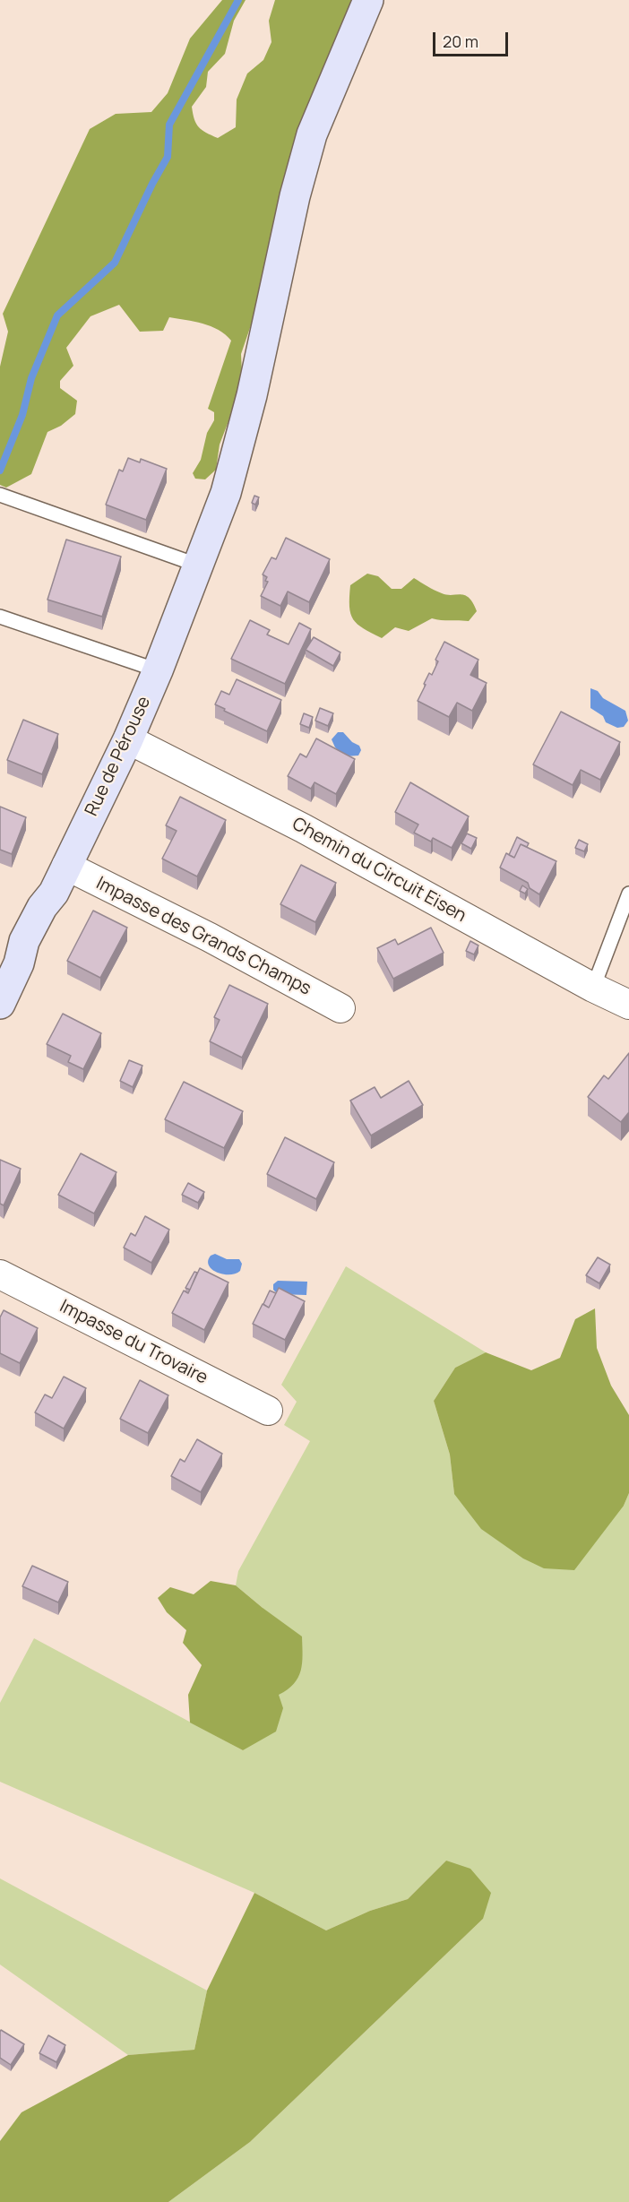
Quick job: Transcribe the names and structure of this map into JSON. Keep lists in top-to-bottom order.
{
  "streets": {
    "street": [
      "Rue de Pérouse",
      "Chemin du Circuit Eisen",
      "Impasse des Grands Champs",
      "Impasse du Trovaire"
    ]
  },
  "crossings": [
    ["Rue de Pérouse", "Chemin du Circuit Eisen"],
    ["Rue de Pérouse", "Impasse des Grands Champs"]
  ],
  "scale_bar": "20 m"
}
